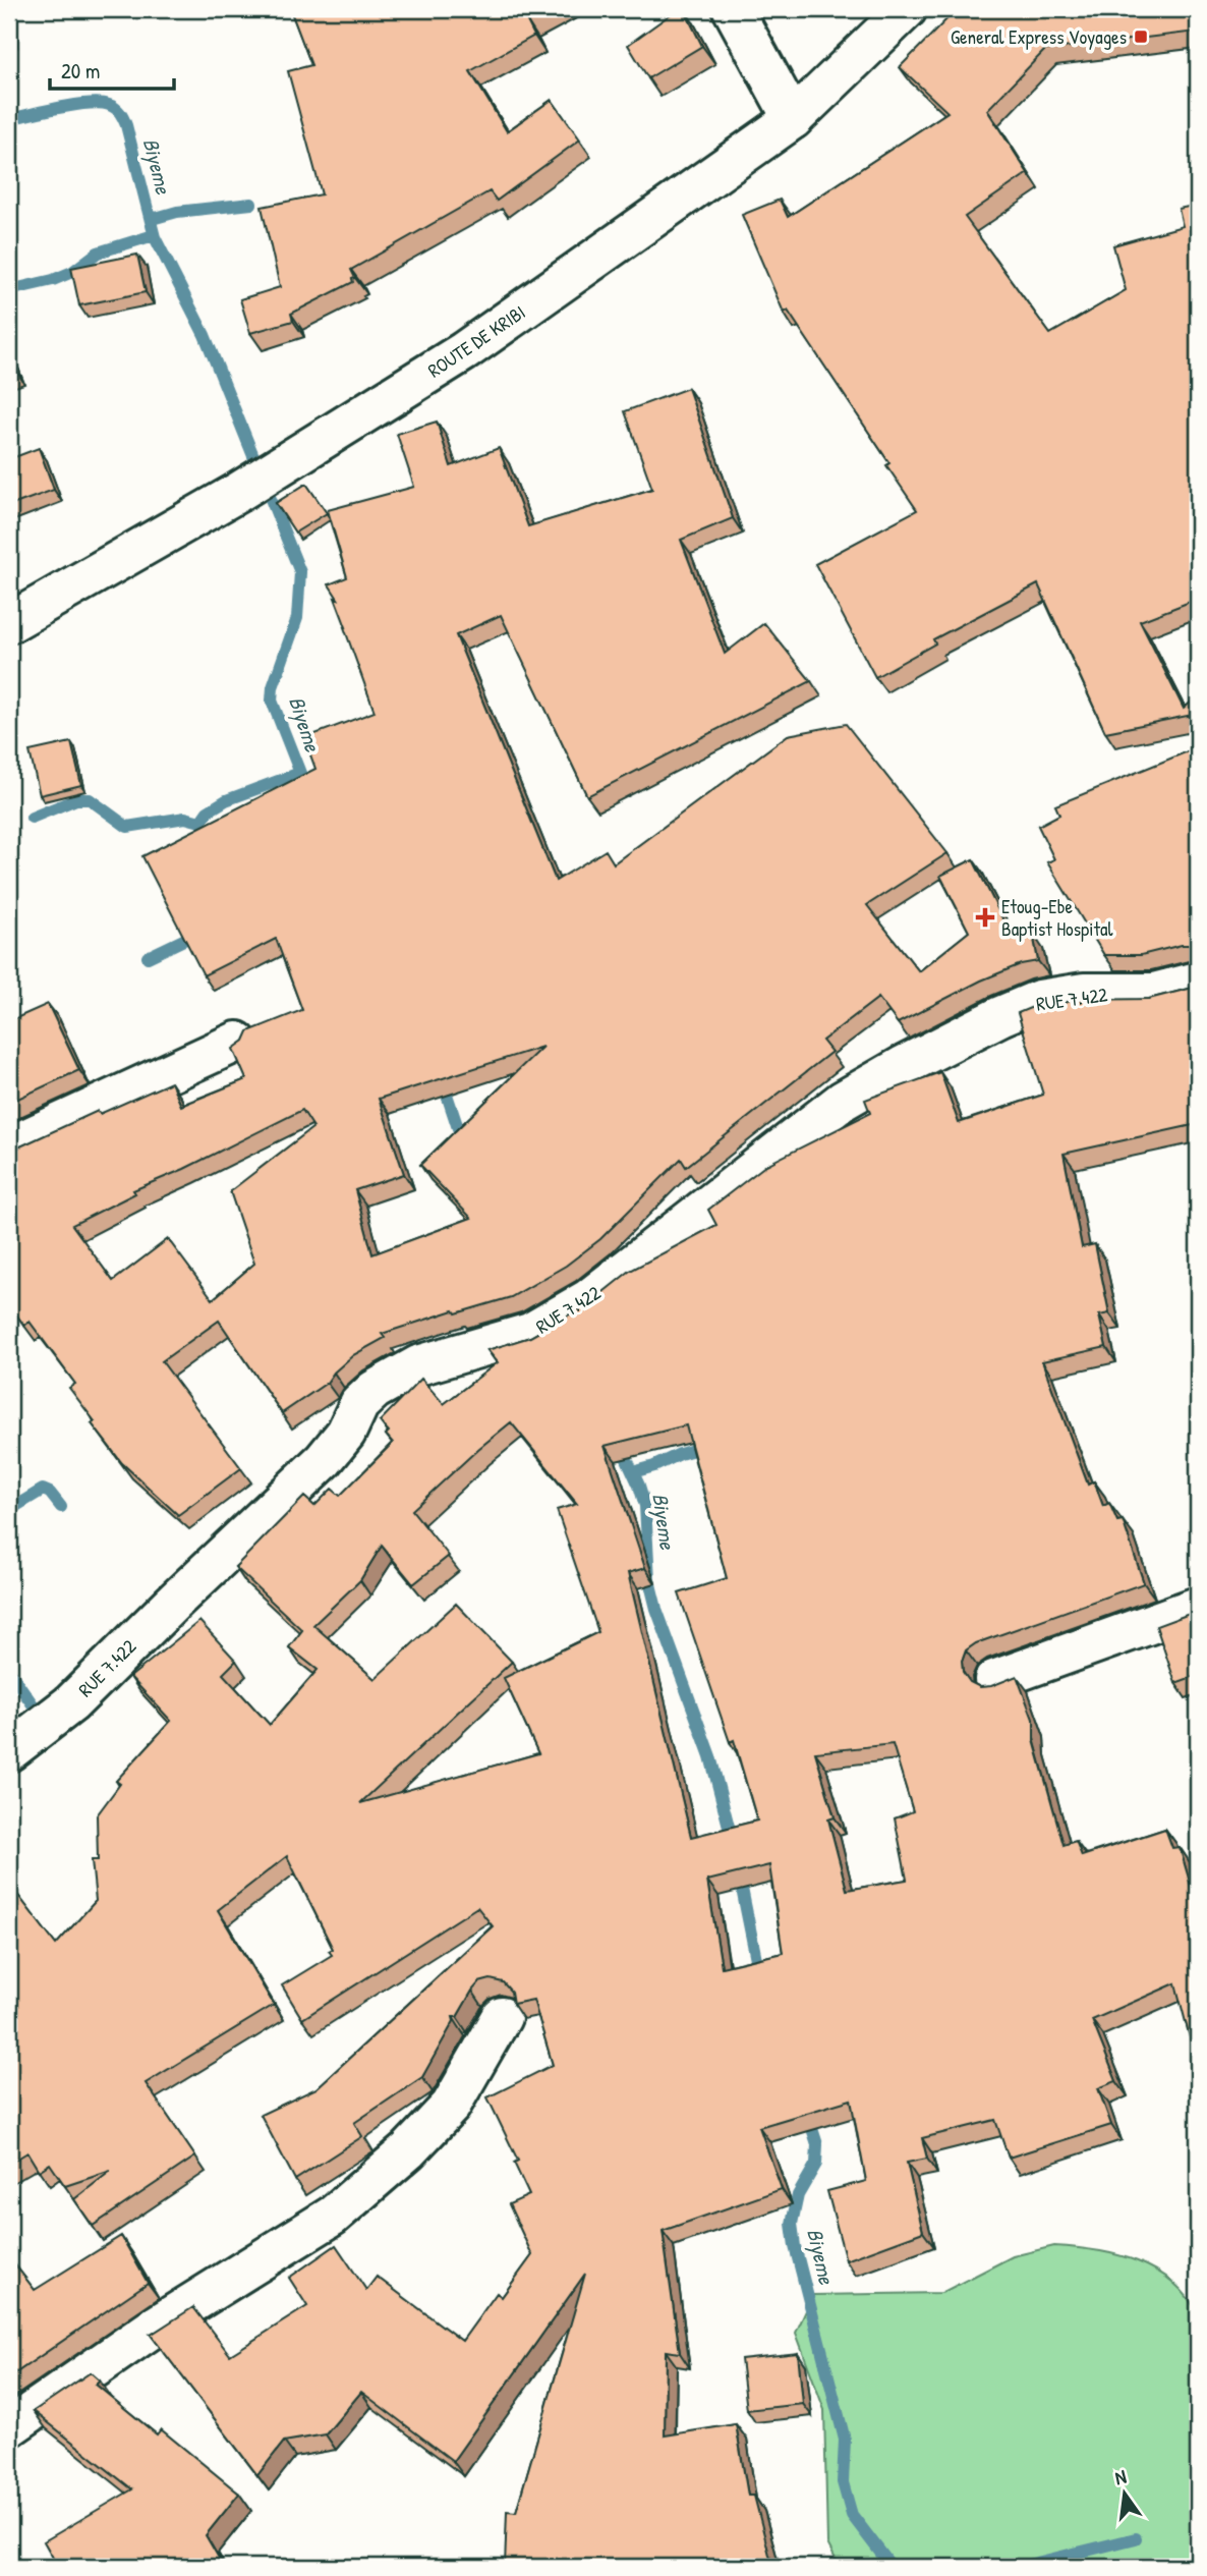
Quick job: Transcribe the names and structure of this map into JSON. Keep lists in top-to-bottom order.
{
  "streets": {
    "street": ["ROUTE DE KRIBI", "RUE 7.422"]
  },
  "water": ["Biyeme"],
  "places": {
    "transit": ["General Express Voyages"],
    "health": ["Etoug-Ebe Baptist Hospital"]
  },
  "scale_bar": "20 m",
  "north": "top"
}
